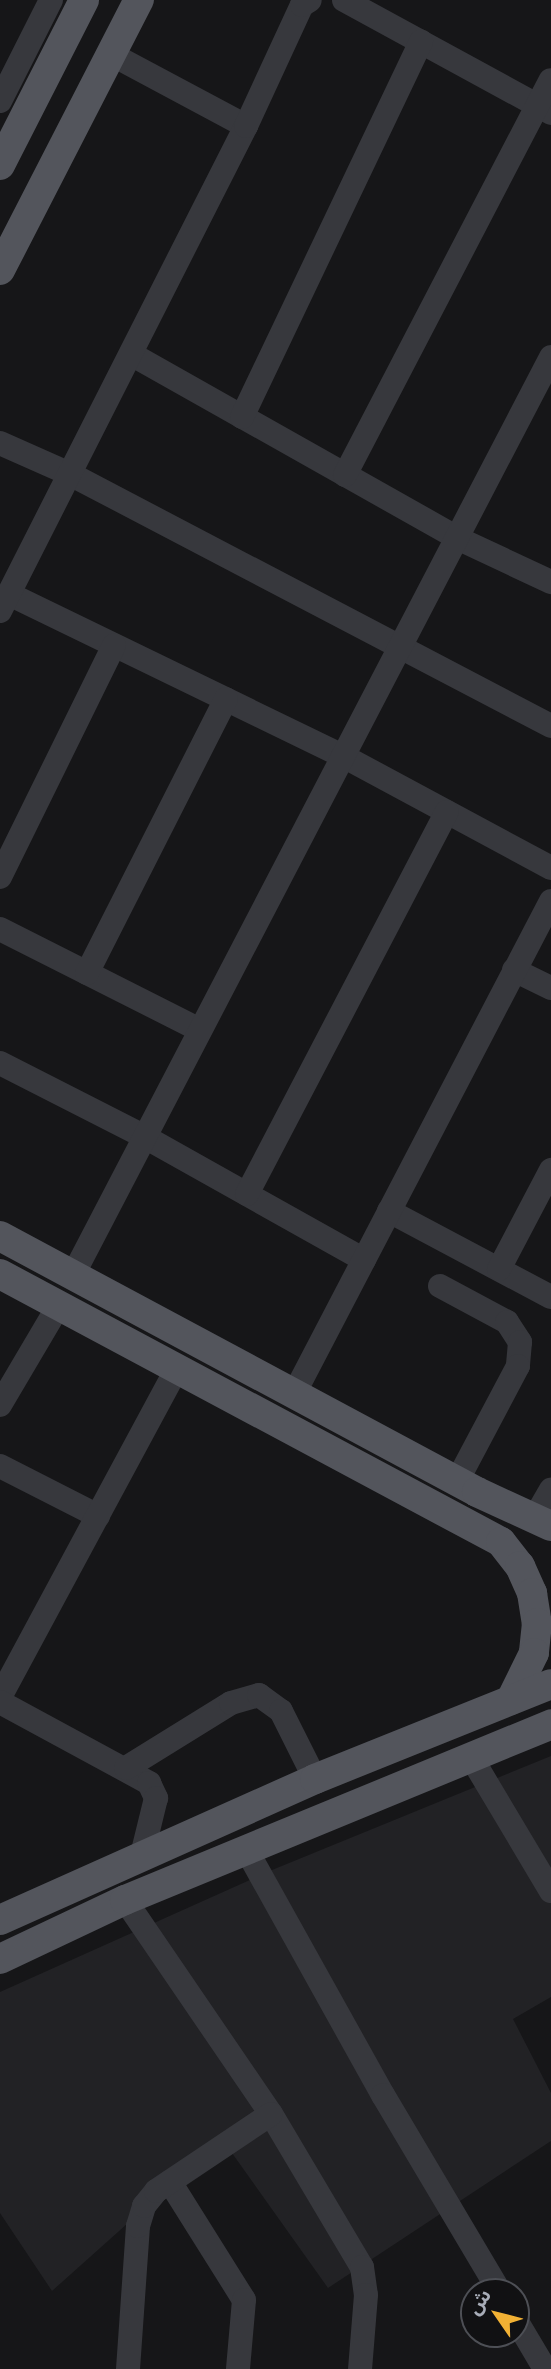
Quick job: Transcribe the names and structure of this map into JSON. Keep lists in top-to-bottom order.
{
  "north": "top left"
}
